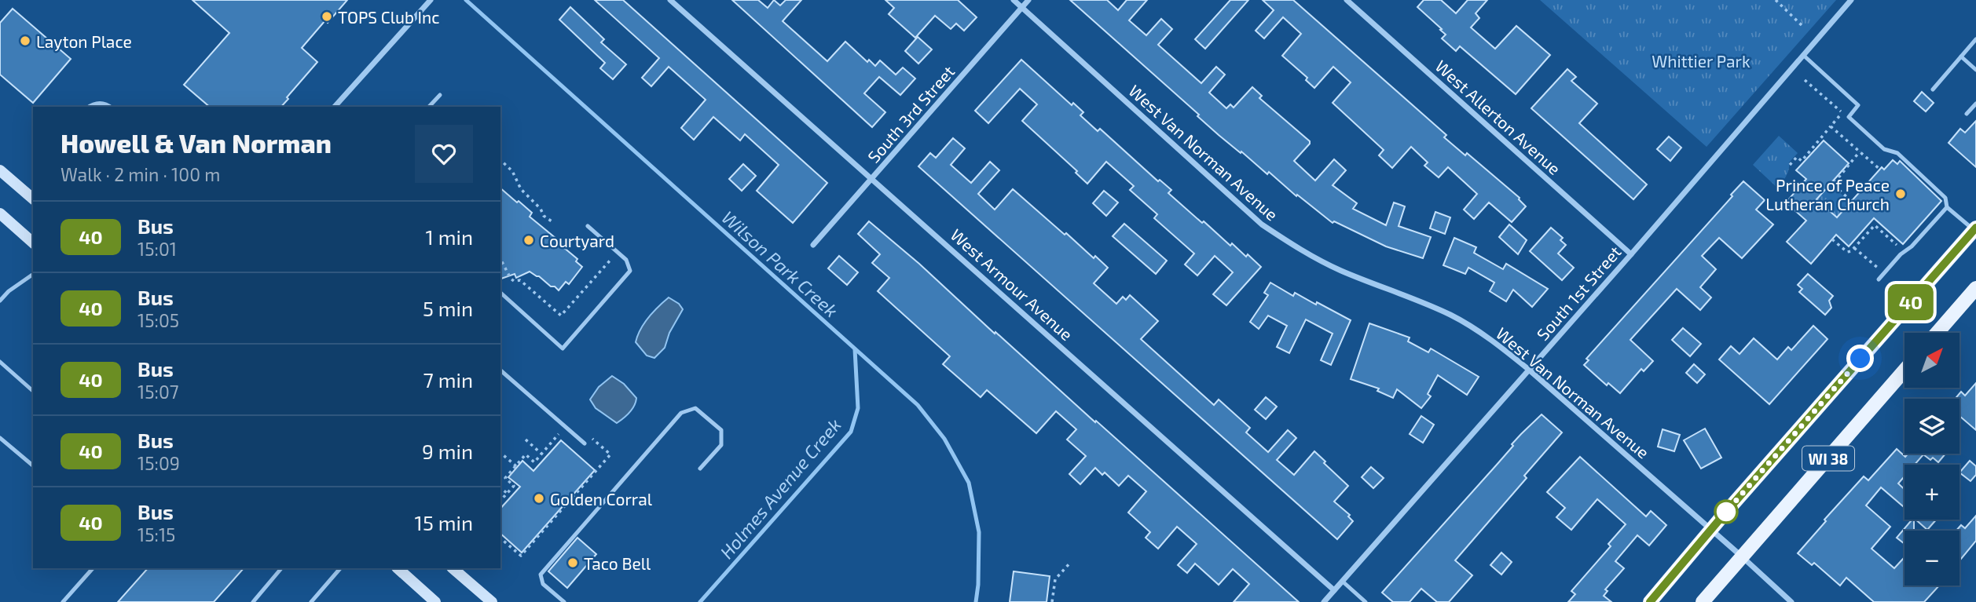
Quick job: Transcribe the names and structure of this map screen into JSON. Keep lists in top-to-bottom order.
{
  "streets": {
    "main road": ["WI 38"],
    "street": [
      "South 3rd Street",
      "West Allerton Avenue",
      "West Van Norman Avenue",
      "West Armour Avenue",
      "South 1st Street"
    ]
  },
  "crossings": [
    ["South 3rd Street", "West Van Norman Avenue"],
    ["South 3rd Street", "West Armour Avenue"],
    ["West Allerton Avenue", "South 1st Street"],
    ["West Van Norman Avenue", "South 1st Street"],
    ["West Van Norman Avenue", "WI 38"],
    ["West Armour Avenue", "South 1st Street"]
  ],
  "water": ["Wilson Park Creek", "Holmes Avenue Creek"],
  "parks": ["Whittier Park"],
  "places": [
    "TOPS Club Inc",
    "Layton Place",
    "Prince of Peace Lutheran Church",
    "Courtyard",
    "Golden Corral",
    "Taco Bell"
  ],
  "lines": ["bus line 40"],
  "north": "top right",
  "page": {
    "on_map": "40",
    "heading": ["Howell & Van Norman", "Walk · 2 min · 100 m"],
    "list": [
      {
        "mark": "40",
        "name": "Bus",
        "note": "15:01",
        "value": "1 min"
      },
      {
        "mark": "40",
        "name": "Bus",
        "note": "15:05",
        "value": "5 min"
      },
      {
        "mark": "40",
        "name": "Bus",
        "note": "15:07",
        "value": "7 min"
      },
      {
        "mark": "40",
        "name": "Bus",
        "note": "15:09",
        "value": "9 min"
      },
      {
        "mark": "40",
        "name": "Bus",
        "note": "15:15",
        "value": "15 min"
      }
    ],
    "map_buttons": ["+", "−"]
  }
}
